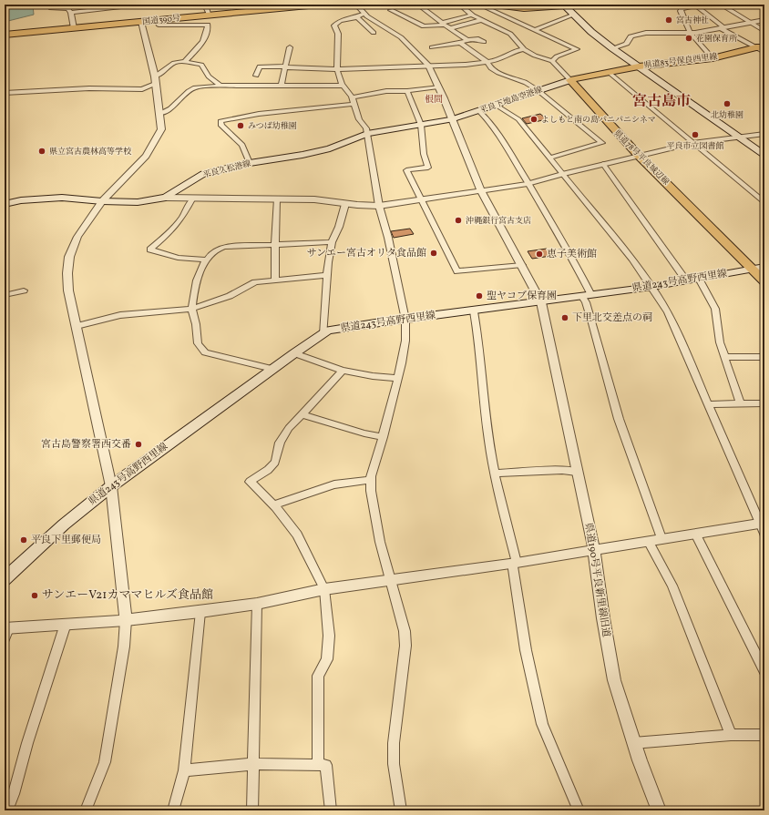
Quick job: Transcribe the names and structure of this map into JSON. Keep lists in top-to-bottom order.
{
  "streets": {
    "highway": ["国道390号"],
    "main road": [
      "県道83号保良西里線",
      "平良下地島空港線",
      "県道78号平良城辺線",
      "平良久松港線",
      "県道243号高野西里線"
    ],
    "street": ["県道190号平良新里線旧道"]
  },
  "crossings": [
    ["平良下地島空港線", "県道78号平良城辺線"],
    ["平良下地島空港線", "平良久松港線"],
    ["平良下地島空港線", "県道190号平良新里線旧道"],
    ["県道78号平良城辺線", "県道243号高野西里線"],
    ["平良久松港線", "県道190号平良新里線旧道"],
    ["県道243号高野西里線", "県道190号平良新里線旧道"]
  ],
  "districts": ["根間", "宮古島市"],
  "places": [
    "宮古神社",
    "花園保育所",
    "北幼稚園",
    "よしもと南の島パニパニシネマ",
    "みつば幼稚園",
    "平良市立図書館",
    "県立宮古農林高等学校",
    "沖縄銀行宮古支店",
    "サンエー宮古オリタ食品館",
    "恵子美術館",
    "聖ヤコブ保育園",
    "下里北交差点の祠",
    "宮古島警察署西交番",
    "平良下里郵便局",
    "サンエーV21カママヒルズ食品館"
  ]
}
